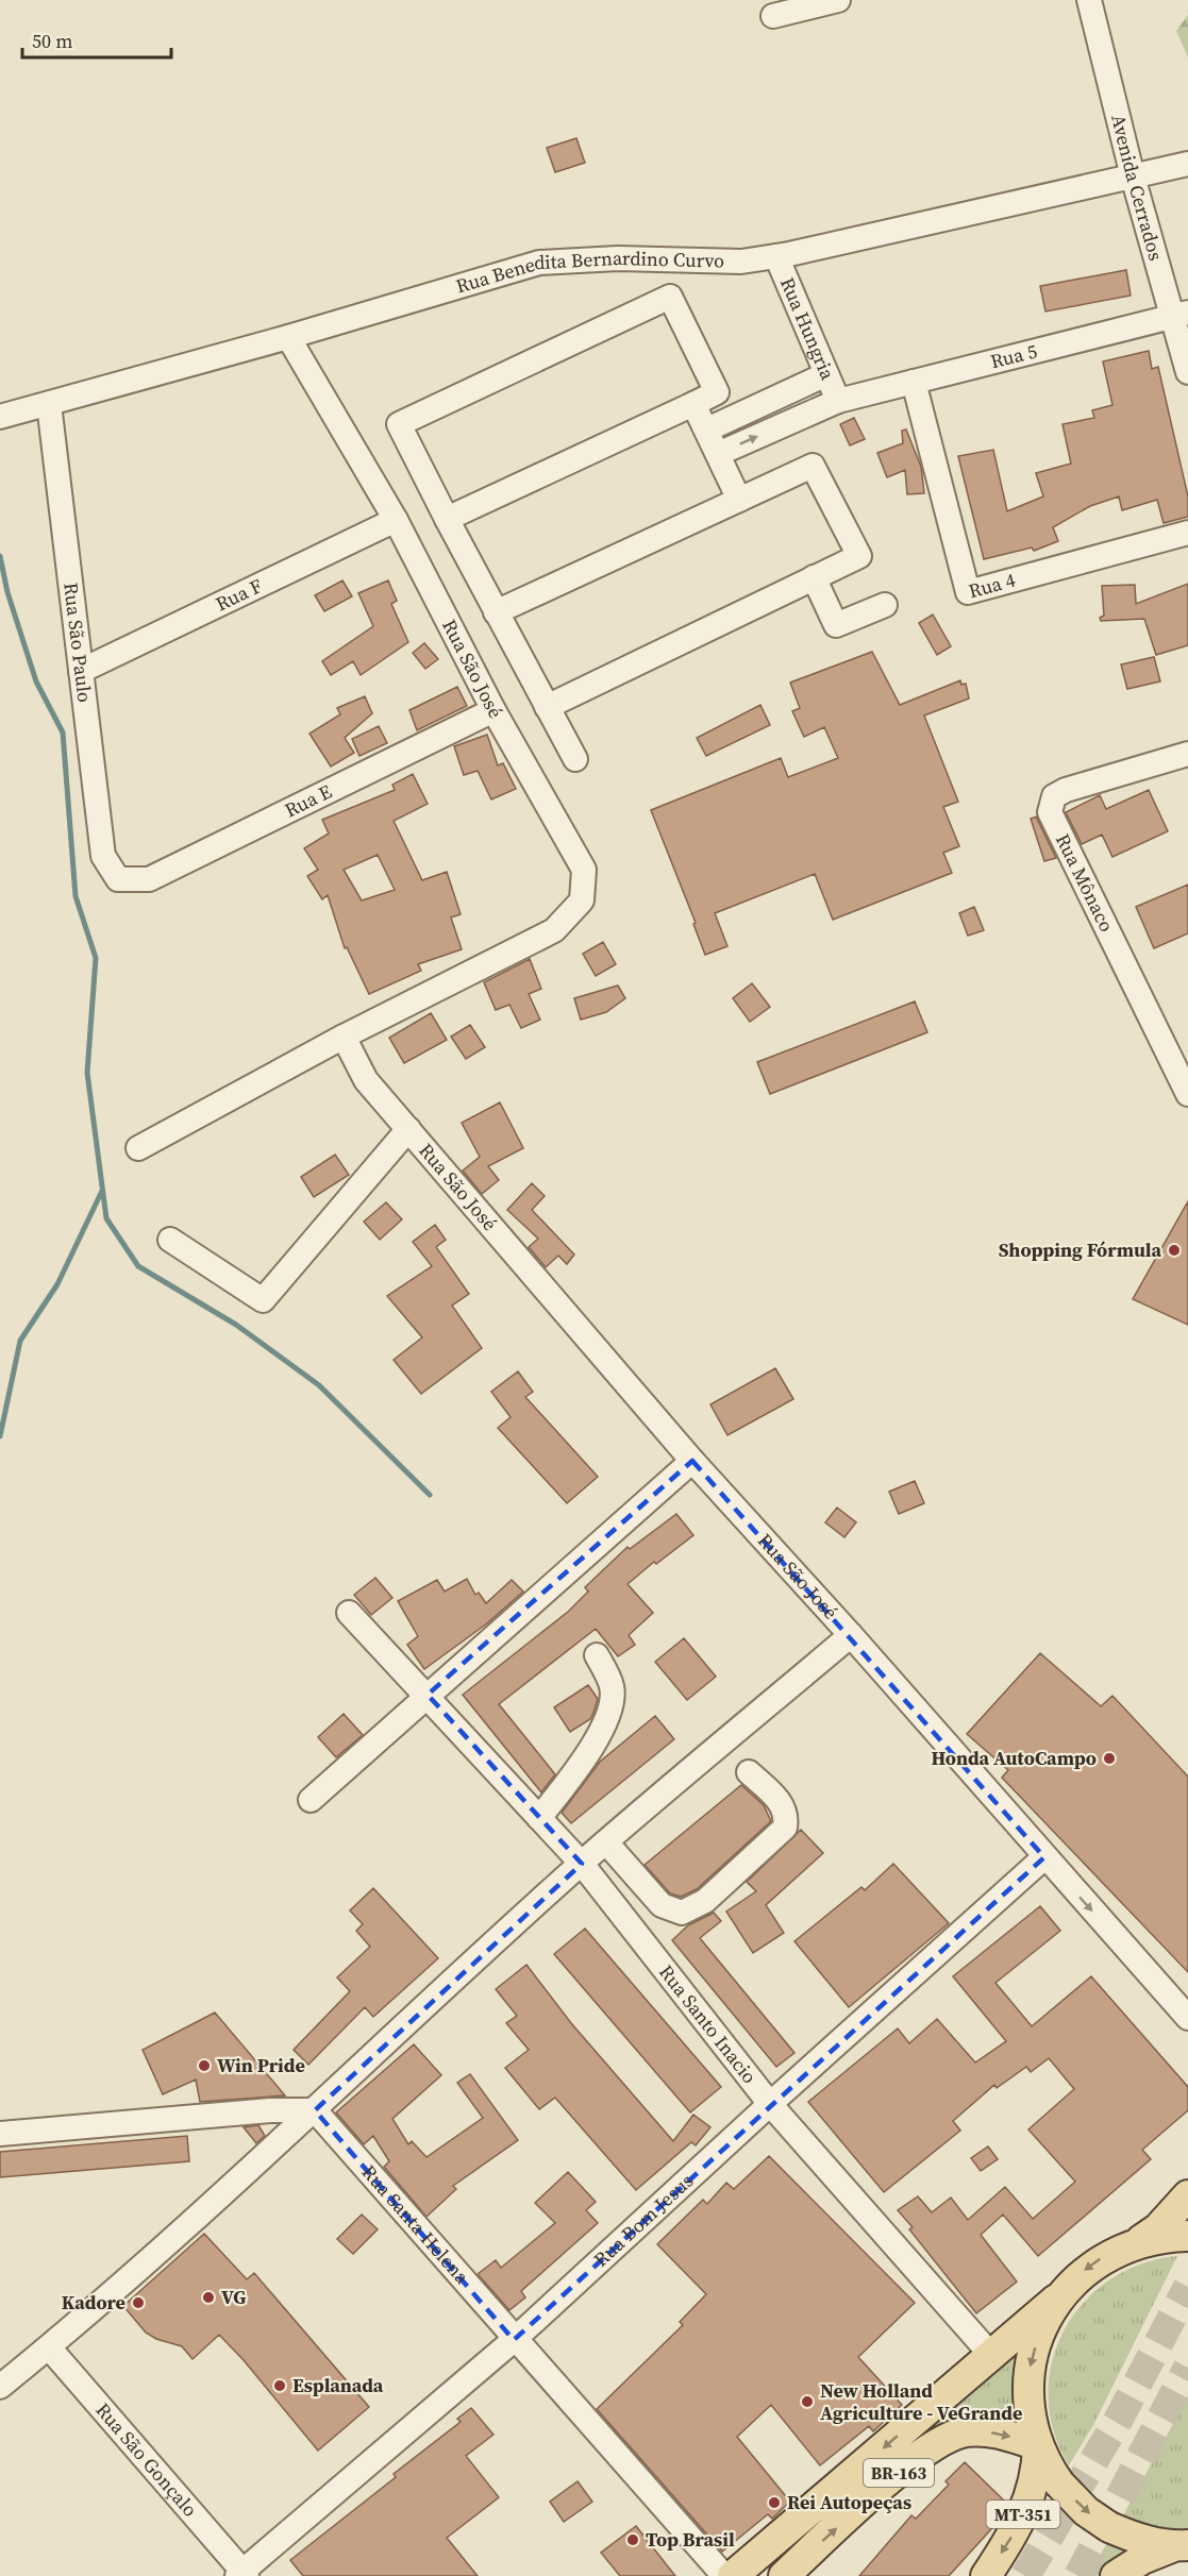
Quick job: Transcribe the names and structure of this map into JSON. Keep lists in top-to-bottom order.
{
  "streets": {
    "main road": ["BR-163", "MT-351"],
    "street": [
      "Avenida Cerrados",
      "Rua Benedita Bernardino Curvo",
      "Rua Hungria",
      "Rua 5",
      "Rua 4",
      "Rua F",
      "Rua São Paulo",
      "Rua São José",
      "Rua E",
      "Rua Mônaco",
      "Rua Santo Inacio",
      "Rua Bom Jesus",
      "Rua Santa Helena",
      "Rua São Gonçalo"
    ]
  },
  "crossings": [
    ["Avenida Cerrados", "Rua Benedita Bernardino Curvo"],
    ["Avenida Cerrados", "Rua 5"],
    ["Rua Benedita Bernardino Curvo", "Rua Hungria"],
    ["Rua Benedita Bernardino Curvo", "Rua São Paulo"],
    ["Rua Benedita Bernardino Curvo", "Rua São José"],
    ["Rua Hungria", "Rua 5"],
    ["Rua 5", "Rua 4"],
    ["Rua F", "Rua São Paulo"],
    ["Rua F", "Rua São José"],
    ["Rua São Paulo", "Rua E"],
    ["Rua São José", "Rua E"],
    ["Rua São José", "Rua Bom Jesus"],
    ["Rua Santo Inacio", "Rua Bom Jesus"],
    ["Rua Santo Inacio", "BR-163"],
    ["Rua Bom Jesus", "Rua Santa Helena"],
    ["Rua Bom Jesus", "Rua São Gonçalo"],
    ["BR-163", "MT-351"]
  ],
  "places": [
    "Shopping Fórmula",
    "Honda AutoCampo",
    "Win Pride",
    "VG",
    "Kadore",
    "Esplanada",
    "New Holland Agriculture - VeGrande",
    "Rei Autopeças",
    "Top Brasil"
  ],
  "scale_bar": "50 m"
}
